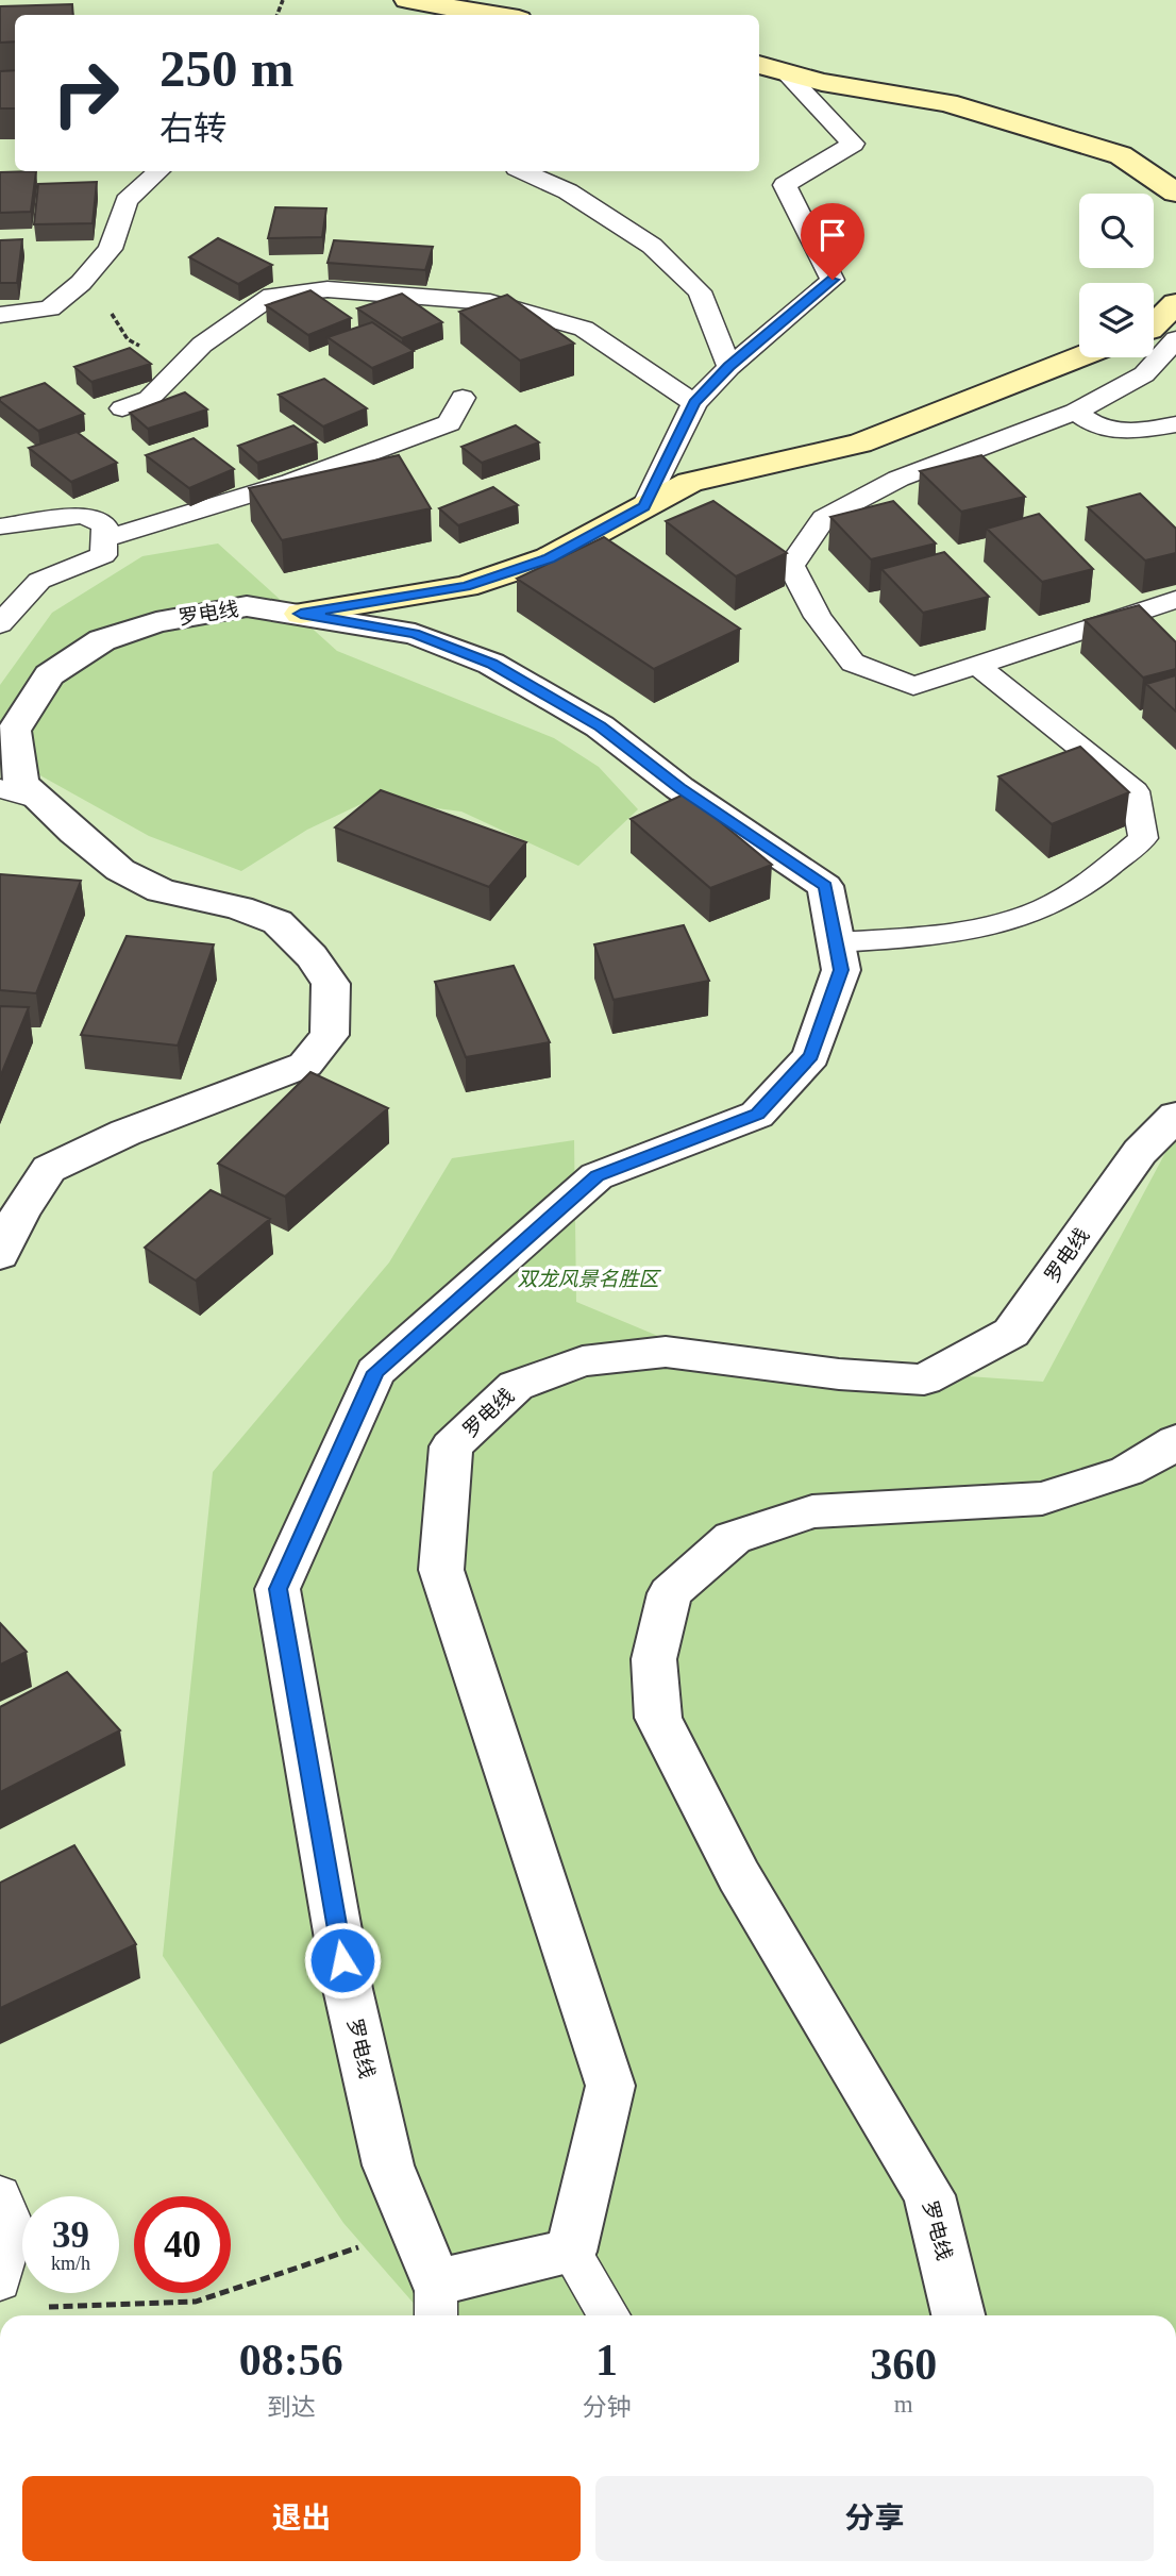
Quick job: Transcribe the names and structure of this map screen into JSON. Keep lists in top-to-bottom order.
{
  "streets": {
    "street": ["罗电线"]
  },
  "parks": ["双龙风景名胜区"],
  "page": {
    "turn": ["250 m", "右转"],
    "speed": "39 km/h",
    "limit": "40",
    "eta": [
      "08:56",
      "到达",
      "1",
      "分钟",
      "360",
      "m"
    ],
    "buttons": ["退出", "分享"]
  }
}
